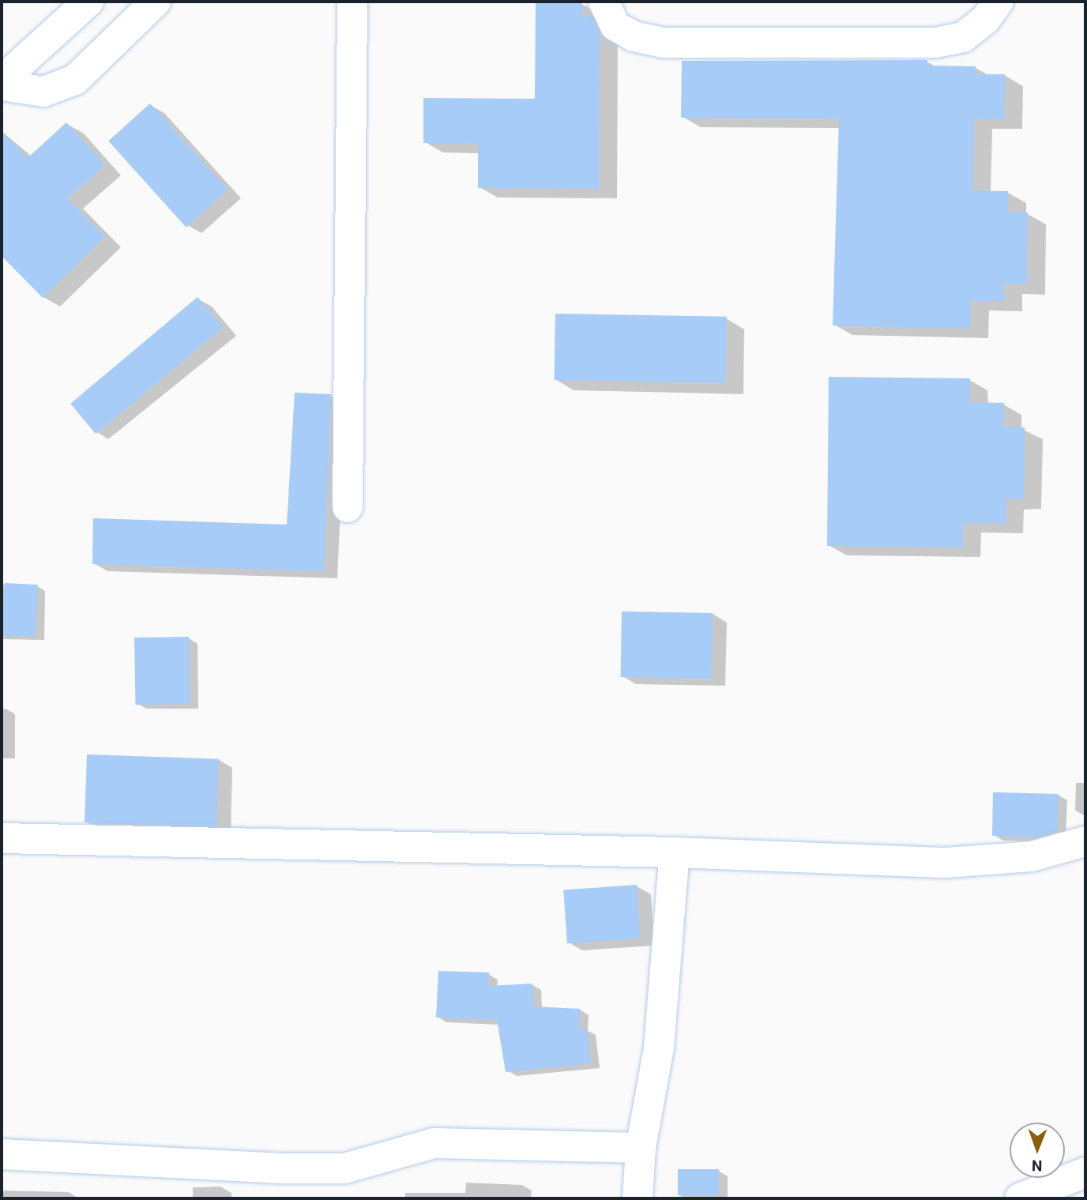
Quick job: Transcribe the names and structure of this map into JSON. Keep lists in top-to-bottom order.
{
  "north": "bottom"
}
